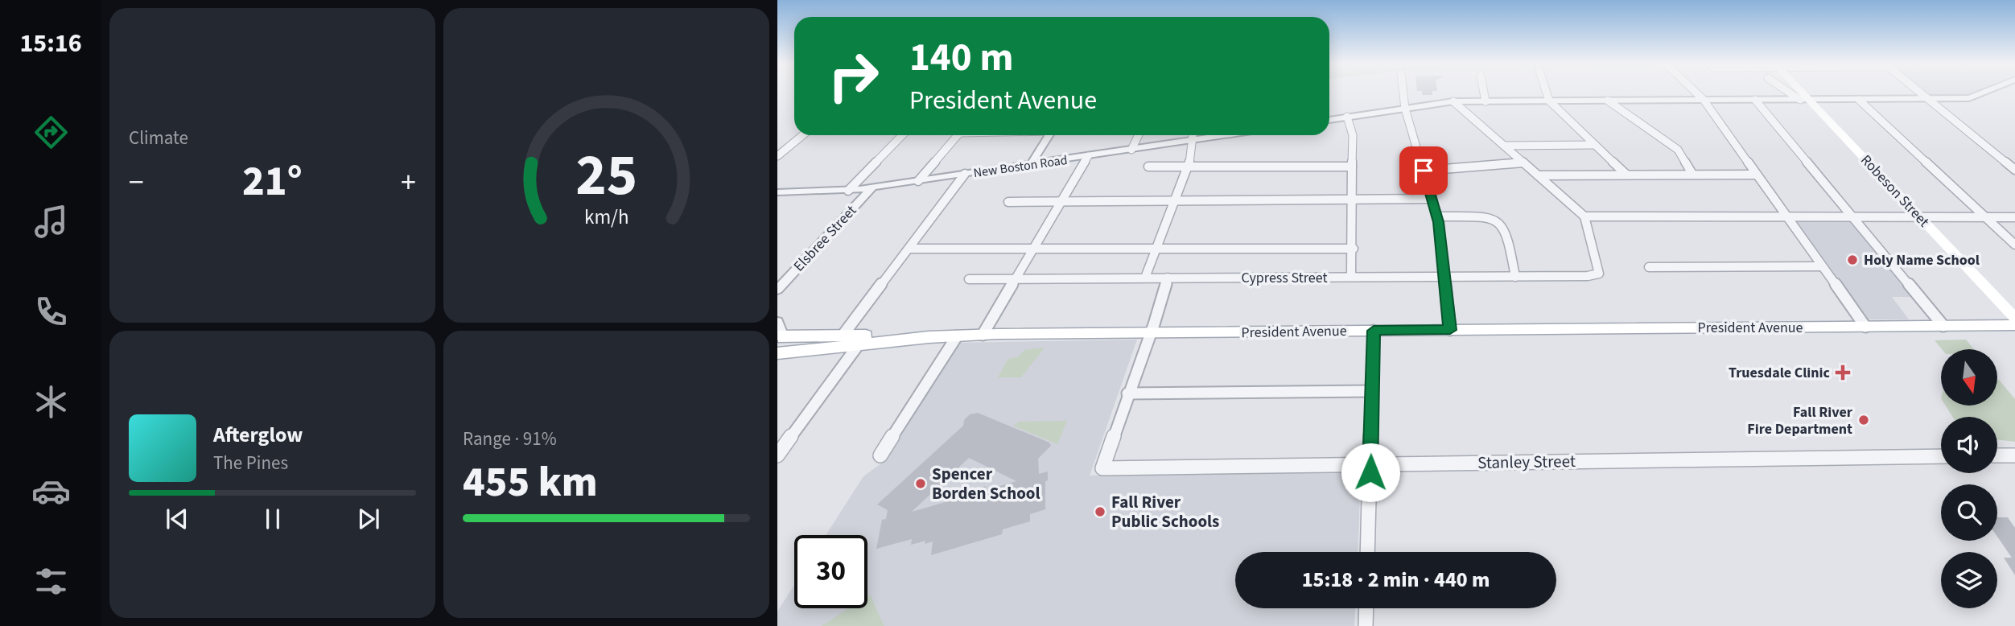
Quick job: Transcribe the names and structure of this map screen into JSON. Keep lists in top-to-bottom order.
{
  "streets": {
    "main road": ["Robeson Street", "President Avenue"],
    "street": [
      "New Boston Road",
      "Elsbree Street",
      "Cypress Street",
      "Stanley Street"
    ]
  },
  "crossings": [
    ["New Boston Road", "Elsbree Street"]
  ],
  "places": {
    "other": [
      "Holy Name School",
      "Fall River Fire Department",
      "Spencer Borden School",
      "Fall River Public Schools"
    ],
    "health": ["Truesdale Clinic"]
  },
  "north": "bottom",
  "page": {
    "tabs": "15:16",
    "tile": [
      "Climate",
      ["Range · 91%", "455 km"]
    ],
    "turn": ["140 m", "President Avenue"],
    "heat": ["−", "21°", "+"],
    "song": ["Afterglow", "The Pines"],
    "limit": "30",
    "trip": "15:18 · 2 min · 440 m",
    "gauge": ["25", "km/h"]
  }
}
